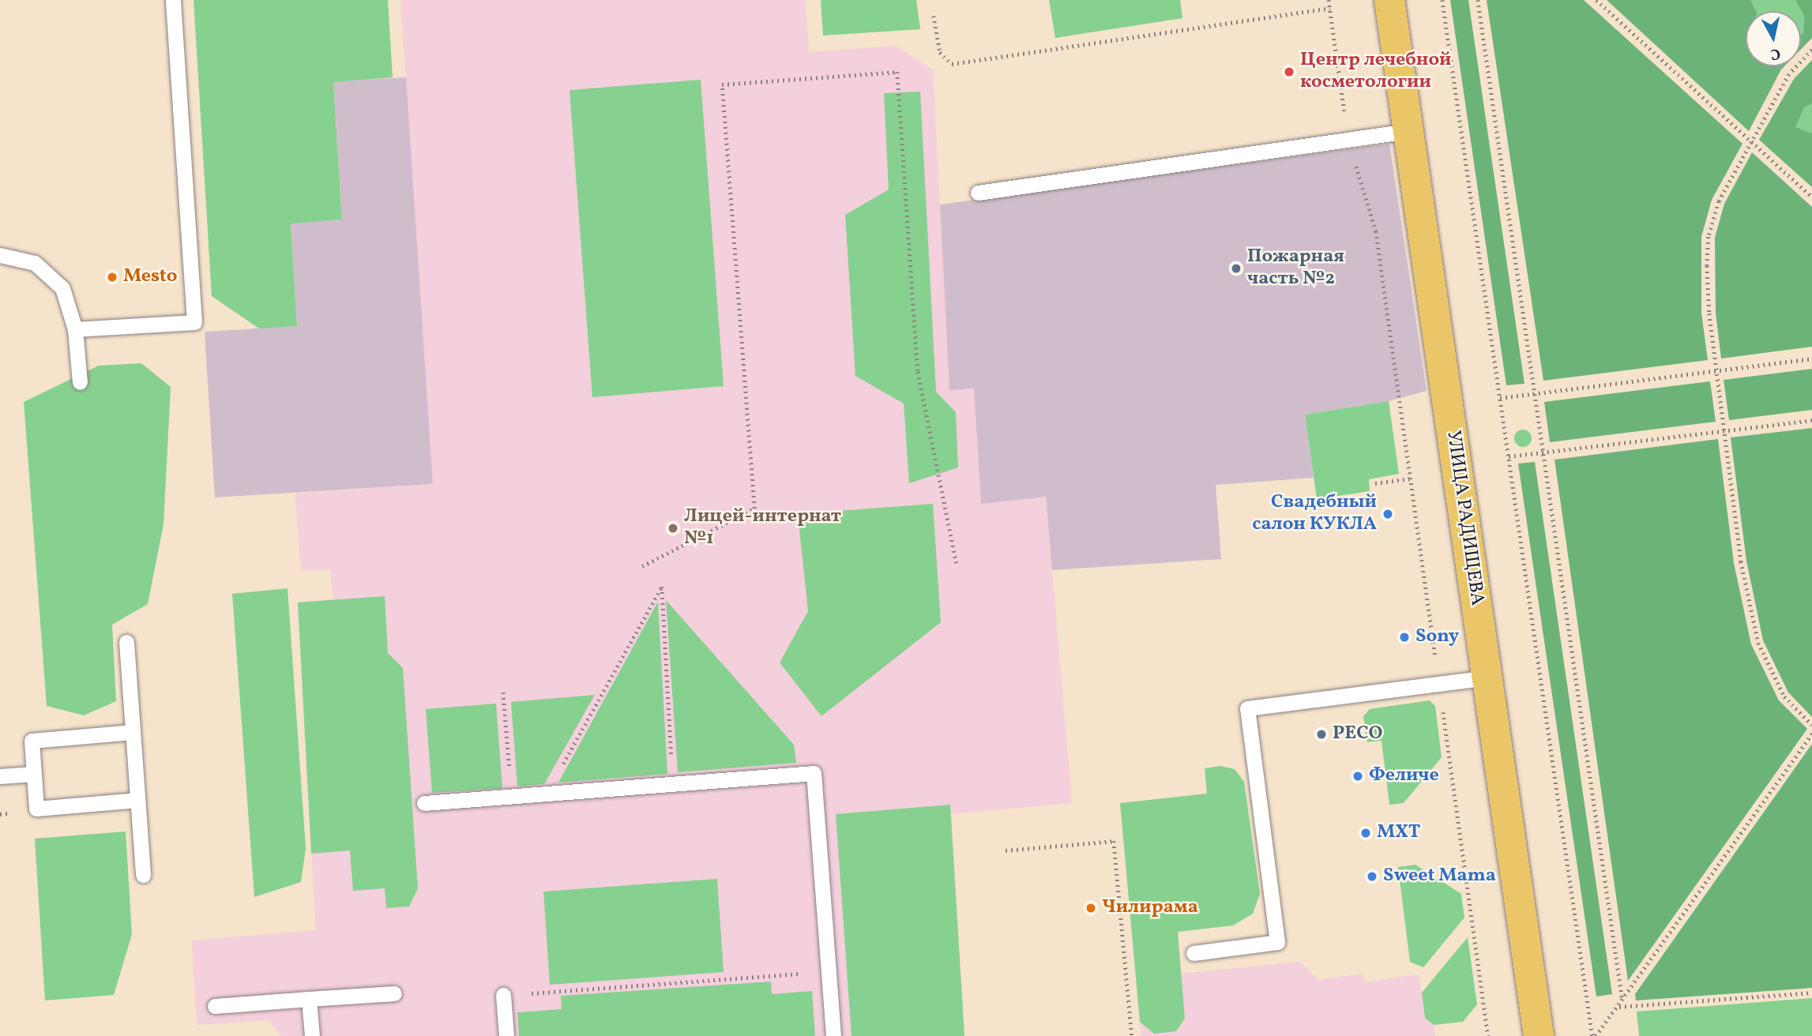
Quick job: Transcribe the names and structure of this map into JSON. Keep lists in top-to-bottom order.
{
  "streets": {
    "main road": ["УЛИЦА РАДИЩЕВА"]
  },
  "places": [
    "Центр лечебной косметологии",
    "Пожарная часть №2",
    "Mesto",
    "Свадебный салон КУКЛА",
    "Лицей-интернат №1",
    "Sony",
    "РЕСО",
    "Феличе",
    "MXT",
    "Sweet Mama",
    "Чилирама"
  ],
  "north": "bottom"
}
